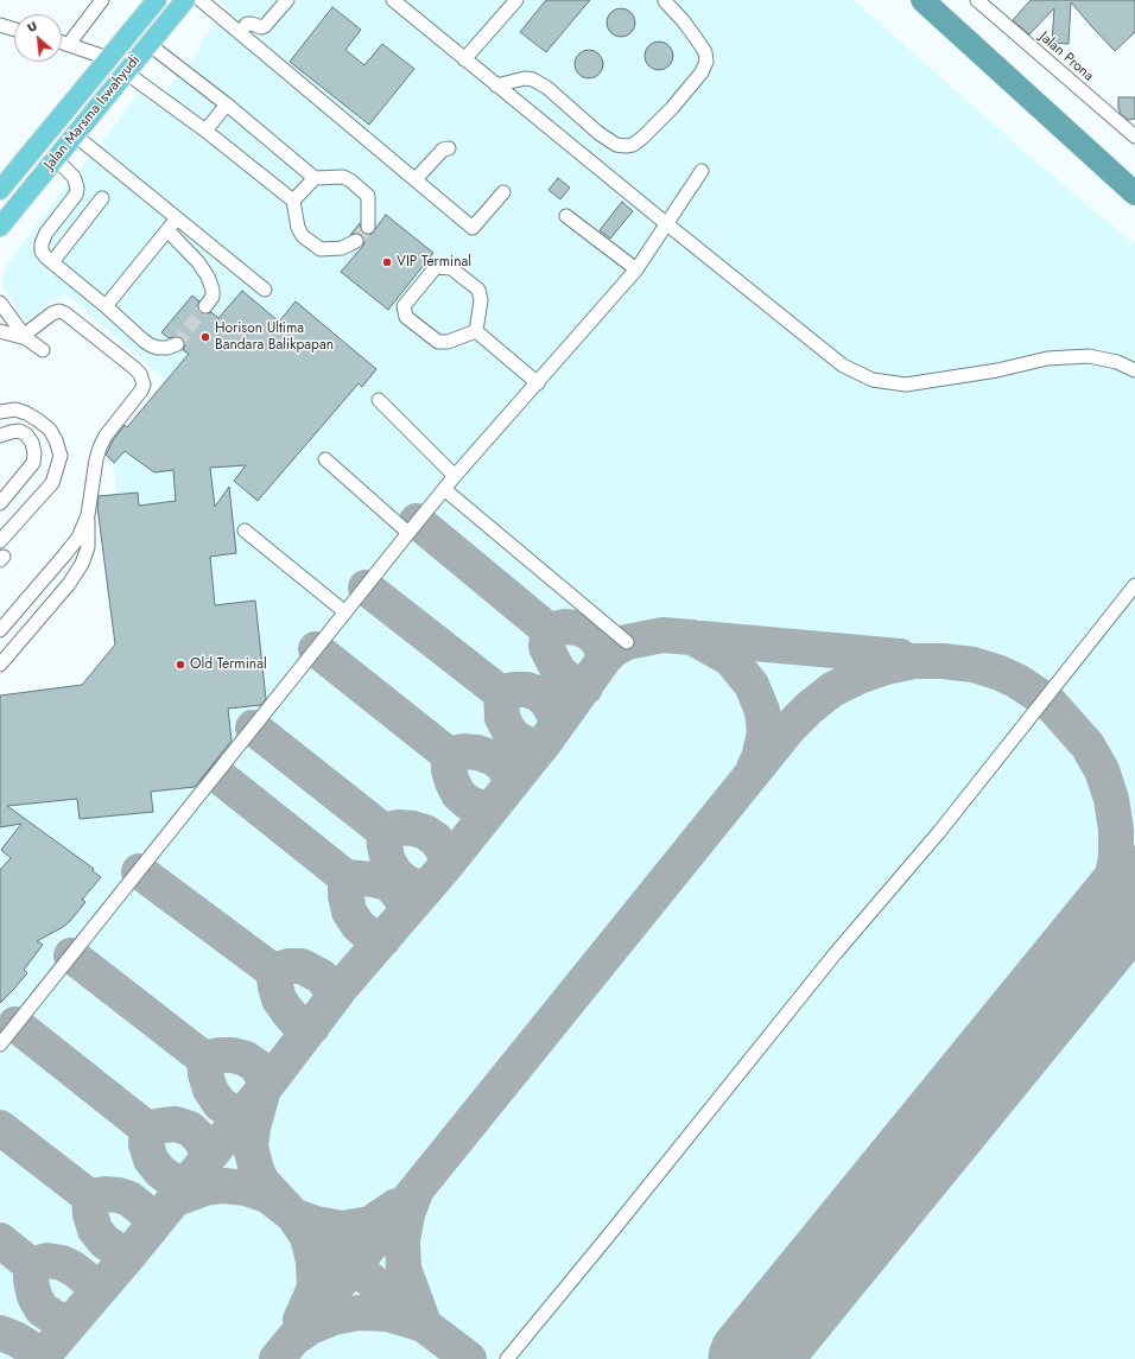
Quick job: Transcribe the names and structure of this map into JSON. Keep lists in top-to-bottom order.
{
  "streets": {
    "highway": ["Jalan Marsma Iswahyudi"],
    "street": ["Jalan Prona"]
  },
  "places": ["VIP Terminal", "Horison Ultima Bandara Balikpapan", "Old Terminal"],
  "north": "top left"
}
